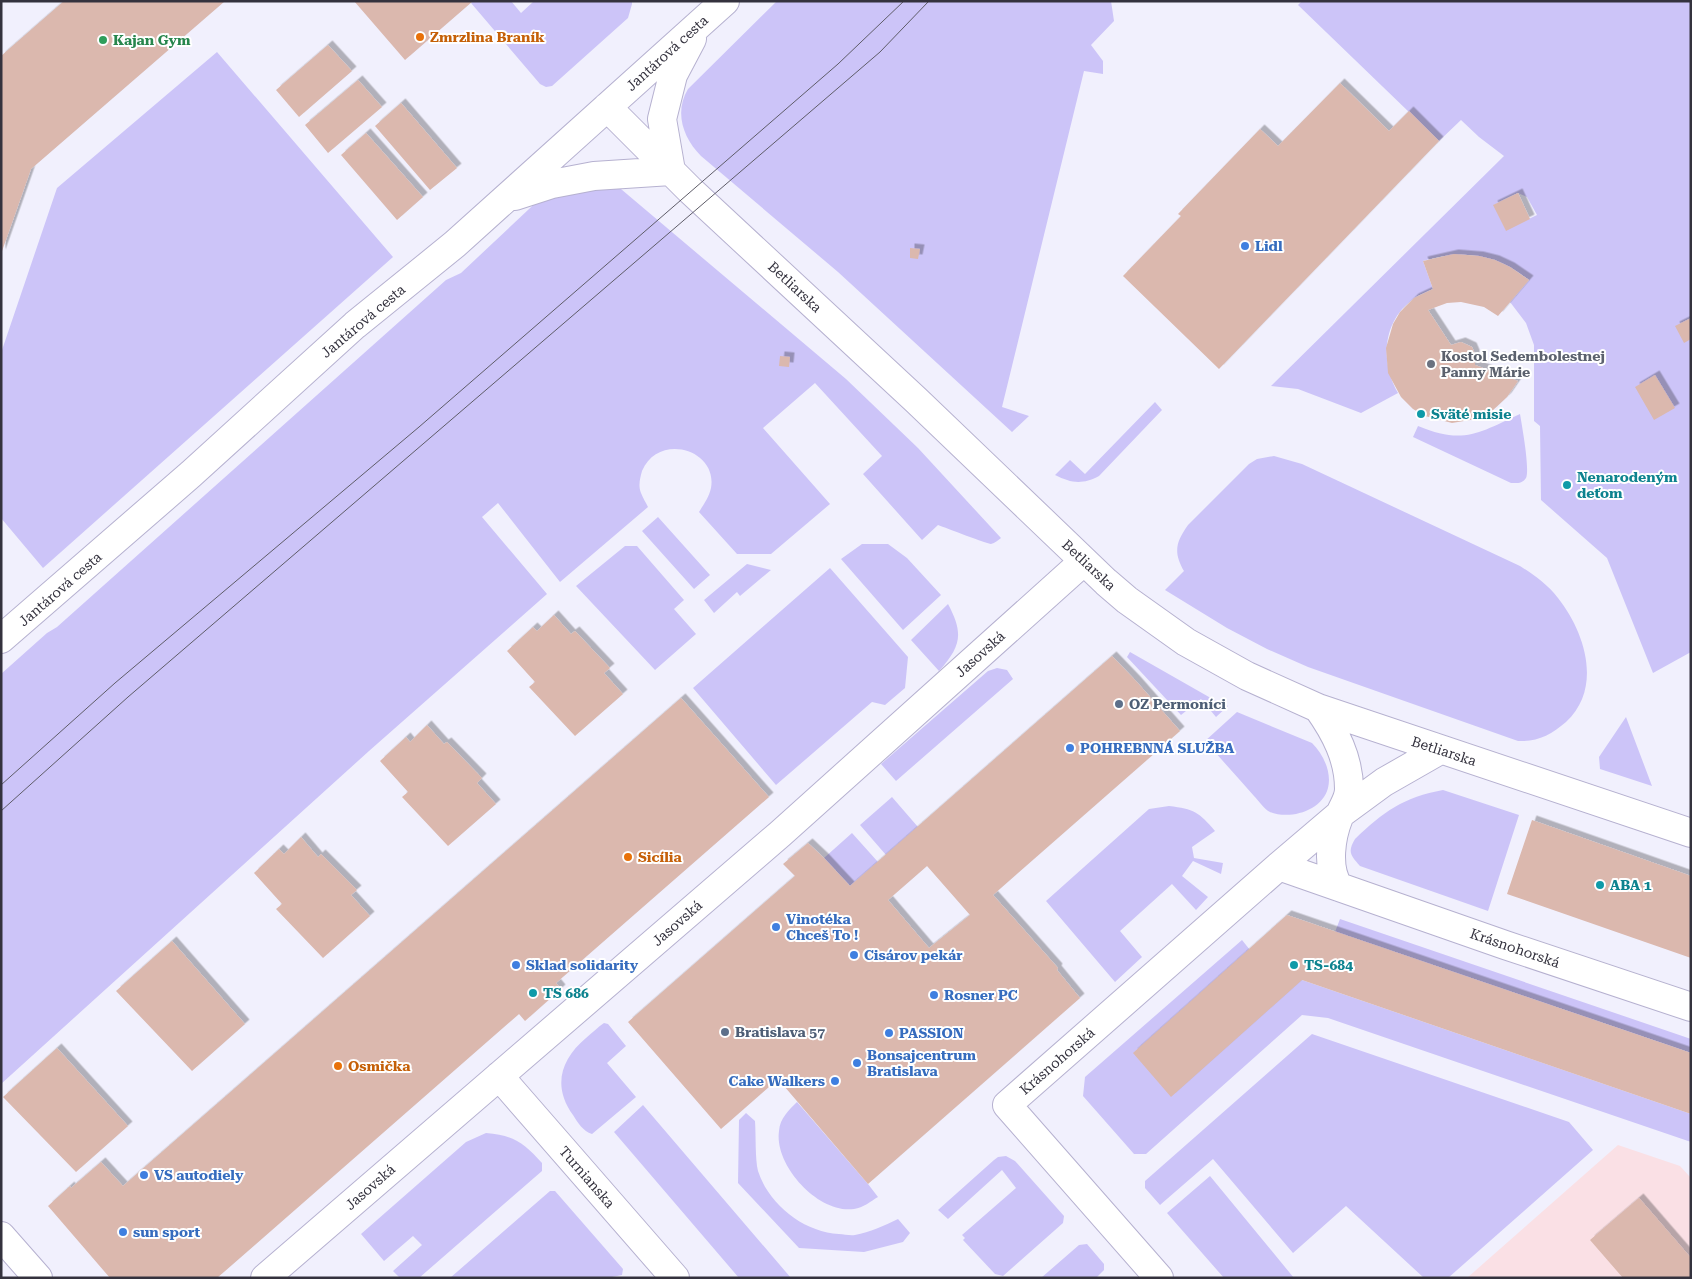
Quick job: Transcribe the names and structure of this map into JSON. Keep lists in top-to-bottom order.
{
  "streets": {
    "street": [
      "Jantárová cesta",
      "Betliarska",
      "Jasovská",
      "Krásnohorská",
      "Turnianska"
    ]
  },
  "crossings": [
    ["Jantárová cesta", "Betliarska"],
    ["Betliarska", "Jasovská"],
    ["Betliarska", "Krásnohorská"],
    ["Jasovská", "Turnianska"]
  ],
  "places": [
    "Zmrzlina Braník",
    "Kajan Gym",
    "Lidl",
    "Kostol Sedembolestnej Panny Márie",
    "Sväté misie",
    "Nenarodeným deťom",
    "OZ Permoníci",
    "POHREBNNÁ SLUŽBA",
    "Sicília",
    "ABA 1",
    "Vinotéka Chceš To !",
    "Cisárov pekár",
    "Sklad solidarity",
    "TS-684",
    "TS 686",
    "Rosner PC",
    "Bratislava 57",
    "PASSION",
    "Bonsajcentrum Bratislava",
    "Osmička",
    "Cake Walkers",
    "VS autodiely",
    "sun sport"
  ]
}
